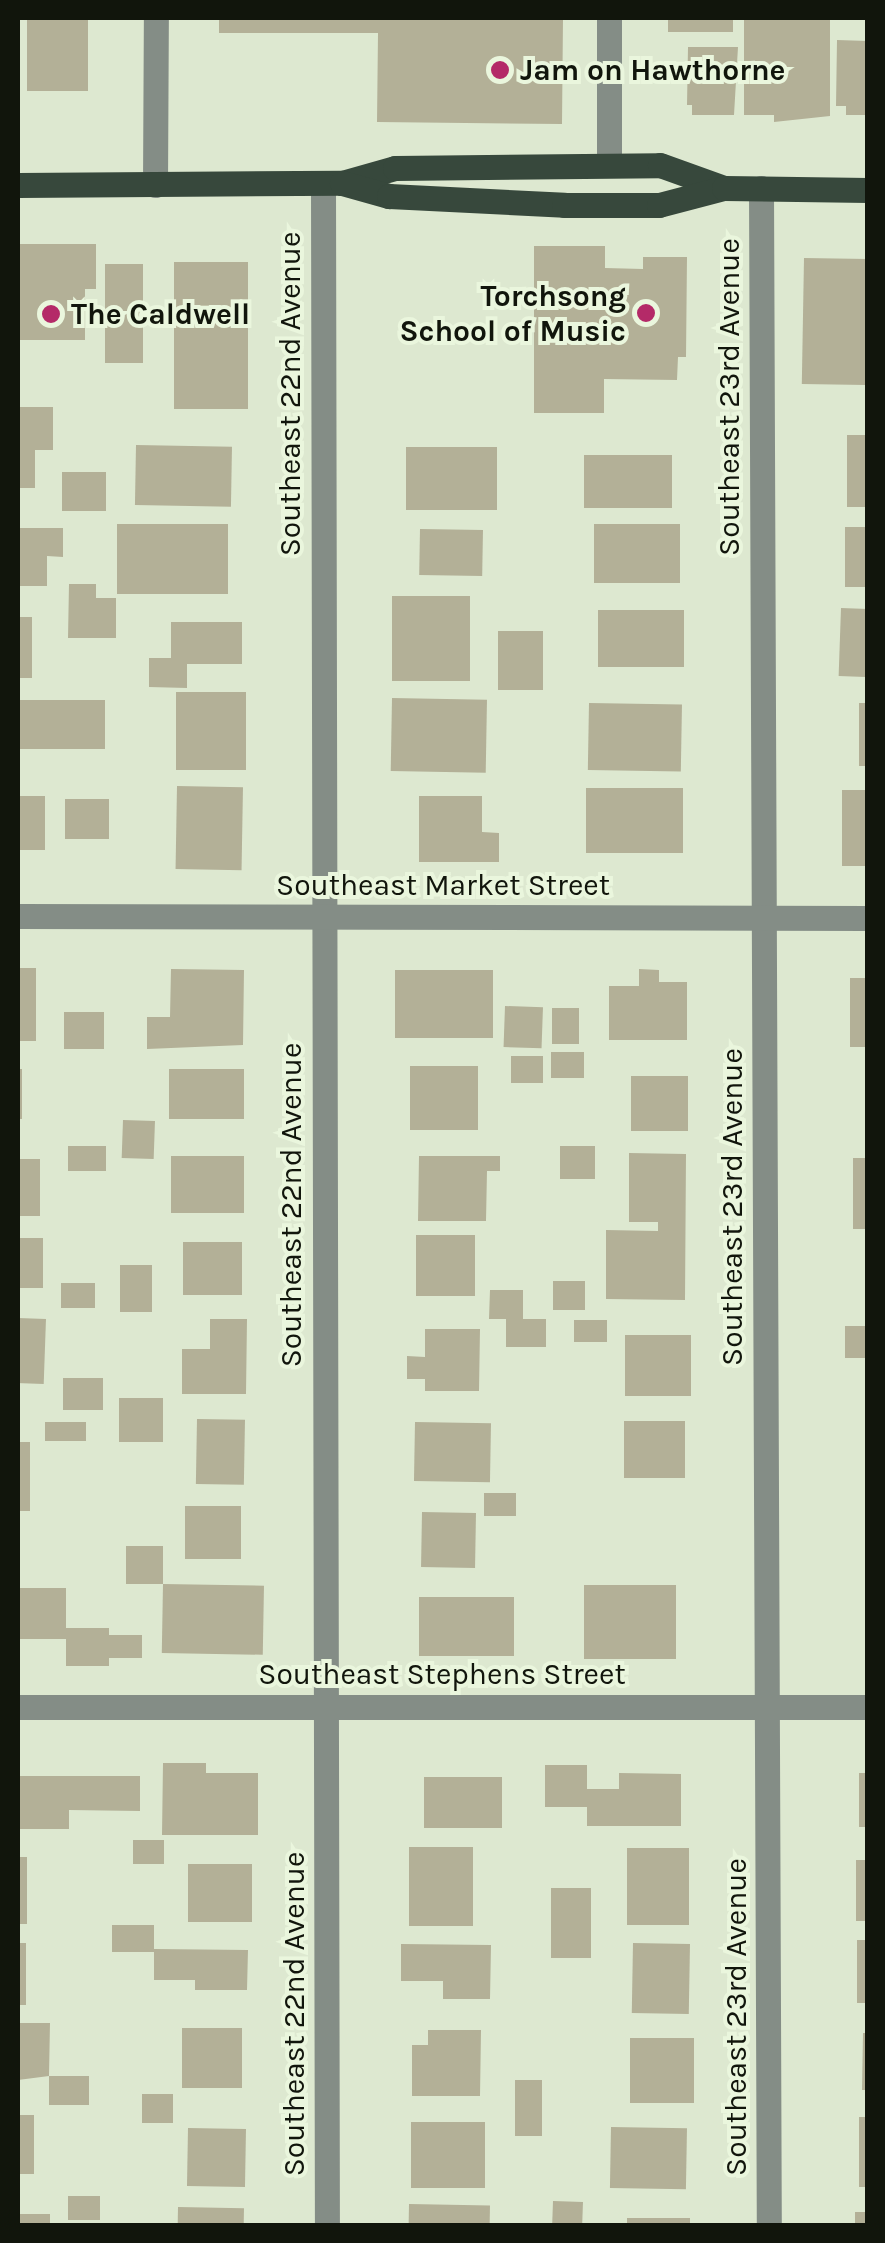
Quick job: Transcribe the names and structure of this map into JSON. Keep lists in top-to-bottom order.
{
  "streets": {
    "street": [
      "Southeast 22nd Avenue",
      "Southeast 23rd Avenue",
      "Southeast Market Street",
      "Southeast Stephens Street"
    ]
  },
  "crossings": [
    ["Southeast 22nd Avenue", "Southeast Market Street"],
    ["Southeast 22nd Avenue", "Southeast Stephens Street"],
    ["Southeast 23rd Avenue", "Southeast Market Street"],
    ["Southeast 23rd Avenue", "Southeast Stephens Street"]
  ],
  "places": ["Jam on Hawthorne", "Torchsong School of Music", "The Caldwell"]
}
